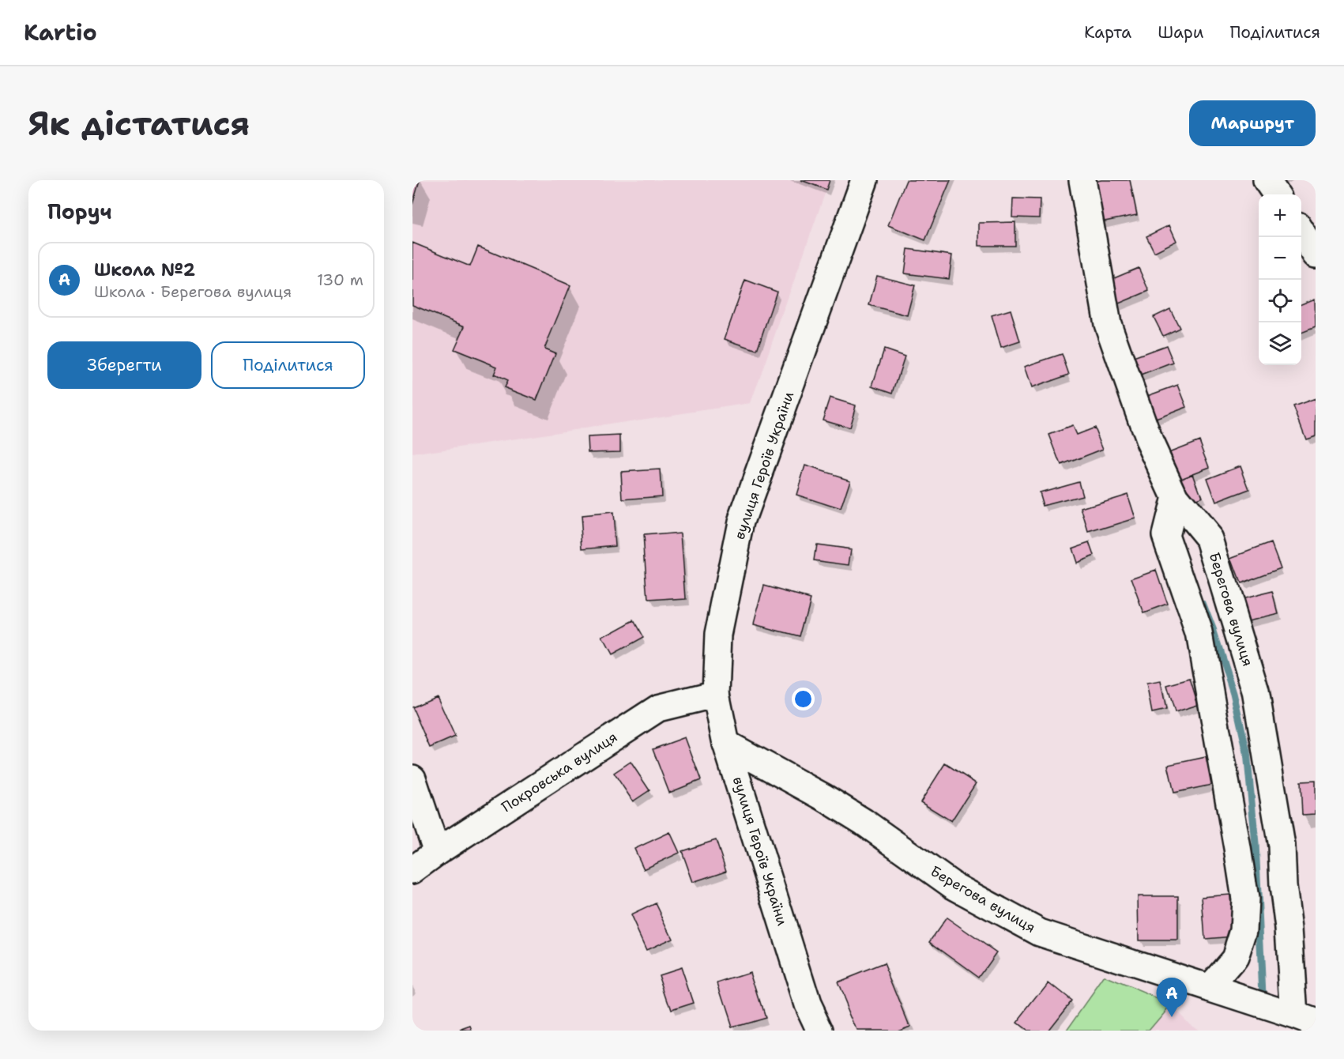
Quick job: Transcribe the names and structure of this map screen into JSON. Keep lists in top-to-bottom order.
{
  "streets": {
    "street": ["вулиця Героїв України", "Берегова вулиця", "Покровська вулиця"]
  },
  "crossings": [
    ["вулиця Героїв України", "Берегова вулиця"],
    ["вулиця Героїв України", "Покровська вулиця"]
  ],
  "page": {
    "header": "Kartio",
    "nav": ["Карта", "Шари", "Поділитися"],
    "buttons": [
      "Маршрут",
      ["Зберегти", "Поділитися"]
    ],
    "title": "Як дістатися",
    "heading": "Поруч",
    "map_buttons": ["+", "−"],
    "list": [
      {
        "mark": "A",
        "name": "Школа №2",
        "note": "Школа · Берегова вулиця",
        "value": "130 m"
      }
    ],
    "pins": "A"
  }
}
